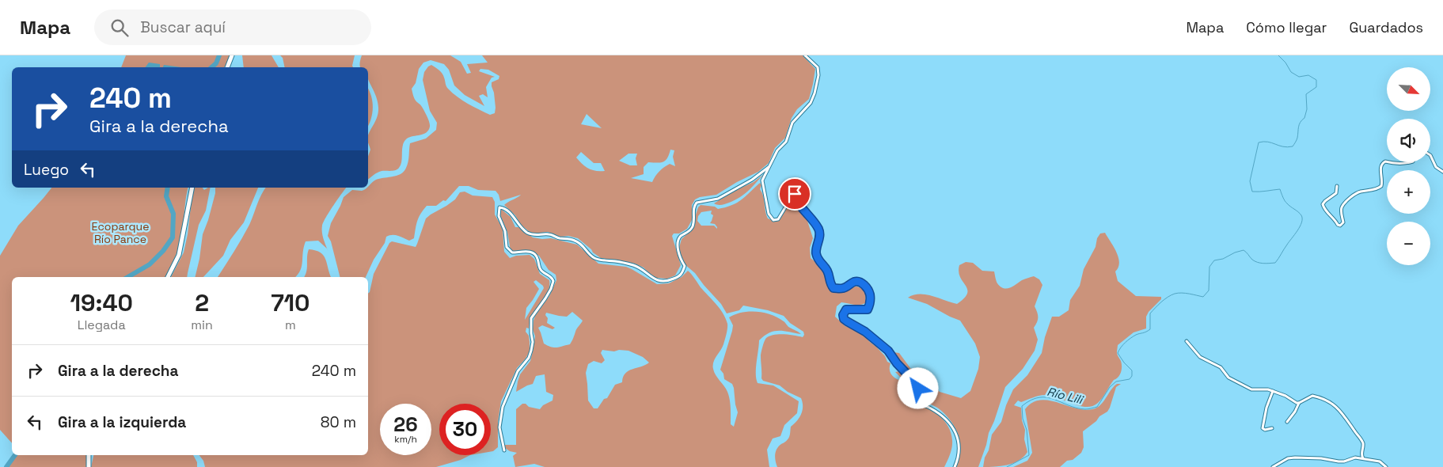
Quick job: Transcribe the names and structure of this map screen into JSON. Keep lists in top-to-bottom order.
{
  "water": ["Río Lili"],
  "parks": ["Ecoparque Río Pance"],
  "north": "bottom right",
  "page": {
    "header": "Mapa",
    "search": "Buscar aquí",
    "nav": ["Mapa", "Cómo llegar", "Guardados"],
    "map_buttons": ["+", "−"],
    "turn": ["240 m", "Gira a la derecha"],
    "then": "Luego",
    "eta": [
      "19:40",
      "Llegada",
      "2",
      "min",
      "710",
      "m"
    ],
    "list": [
      {
        "name": "Gira a la derecha",
        "value": "240 m"
      },
      {
        "name": "Gira a la izquierda",
        "value": "80 m"
      }
    ],
    "speed": "26 km/h",
    "limit": "30"
  }
}
